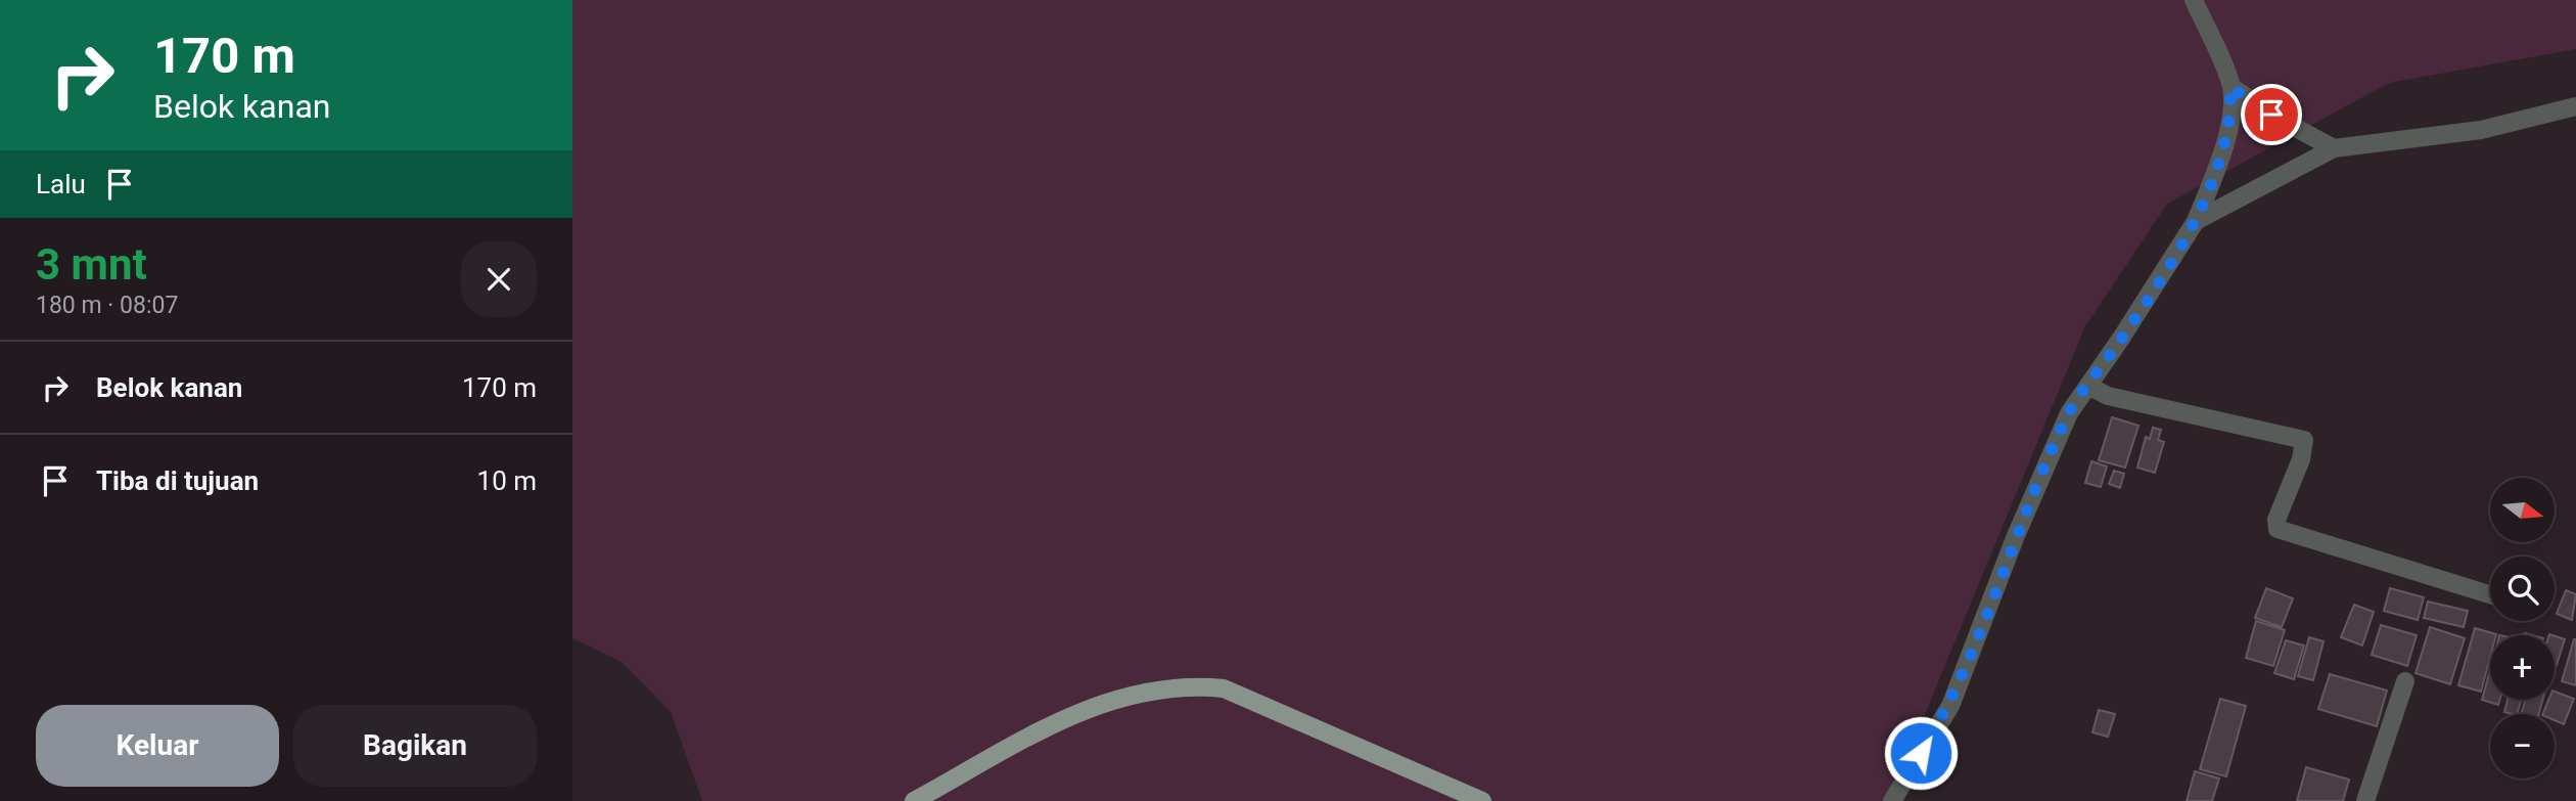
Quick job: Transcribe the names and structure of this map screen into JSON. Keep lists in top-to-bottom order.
{
  "north": "right",
  "page": {
    "turn": ["170 m", "Belok kanan"],
    "then": "Lalu",
    "heading": ["3 mnt", "180 m · 08:07"],
    "list": [
      {
        "name": "Belok kanan",
        "value": "170 m"
      },
      {
        "name": "Tiba di tujuan",
        "value": "10 m"
      }
    ],
    "map_buttons": ["+", "−"],
    "buttons": ["Keluar", "Bagikan"]
  }
}
